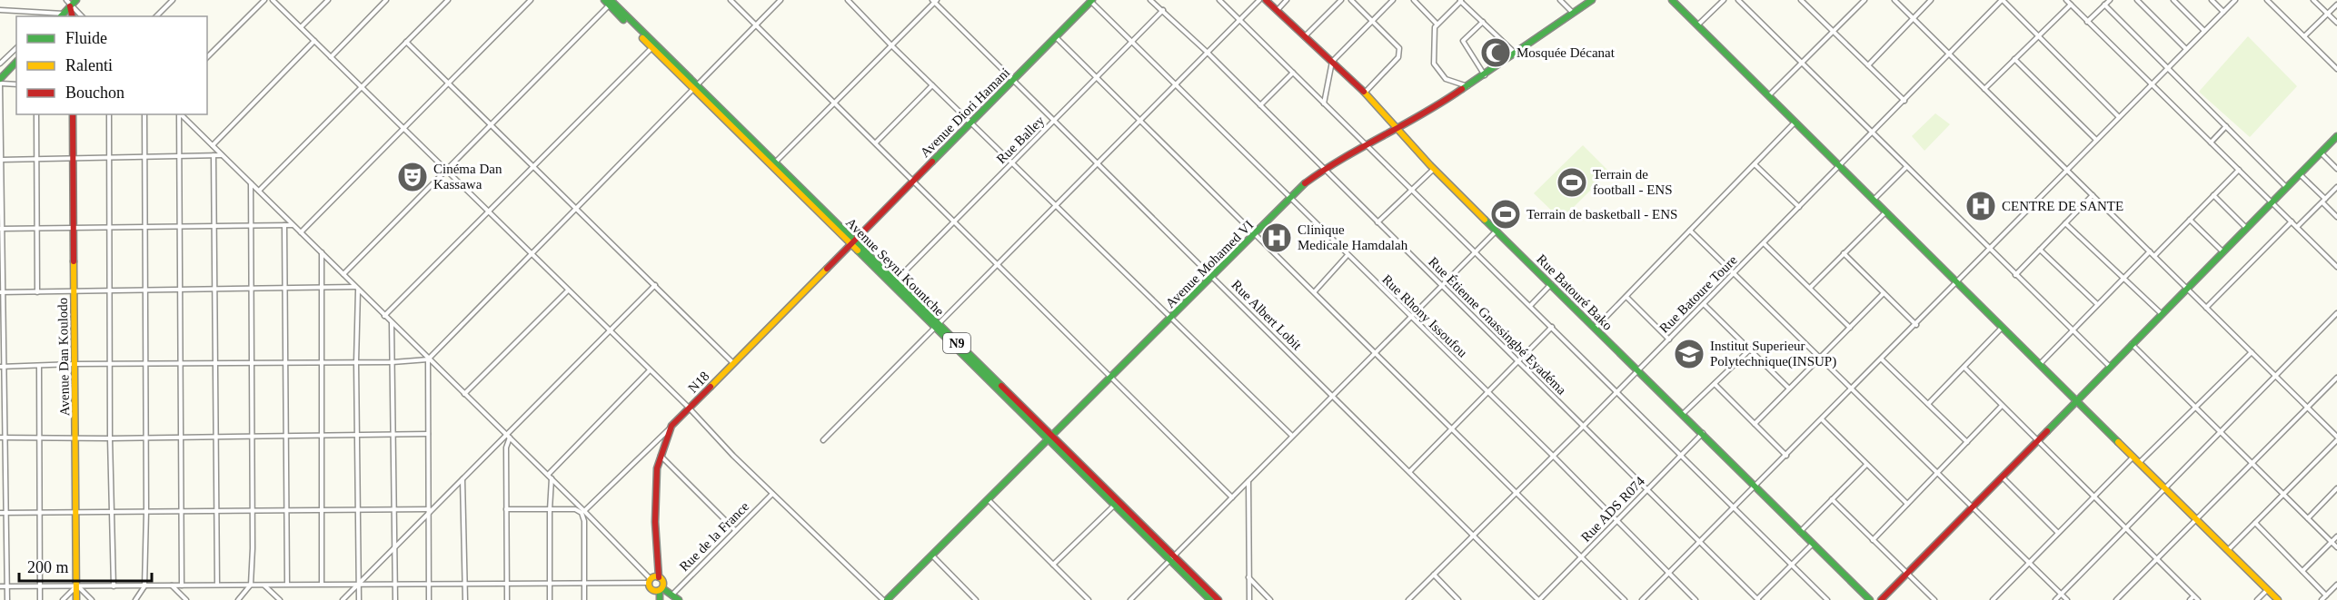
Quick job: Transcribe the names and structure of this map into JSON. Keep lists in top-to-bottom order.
{
  "streets": {
    "main road": [
      "Avenue Diori Hamani",
      "Avenue Mohamed VI",
      "Avenue Seyni Kountche",
      "Rue Batouré Bako",
      "N9",
      "Avenue Dan Koulodo",
      "N18"
    ],
    "street": [
      "Rue Balley",
      "Rue Batoure Toure",
      "Rue Albert Lobit",
      "Rue Rhony Issoufou",
      "Rue Étienne Gnassingbé Eyadéma",
      "Rue ADS R074",
      "Rue de la France"
    ]
  },
  "crossings": [
    ["Avenue Diori Hamani", "Avenue Seyni Kountche"],
    ["Avenue Diori Hamani", "Rue Albert Lobit"],
    ["Avenue Diori Hamani", "Rue Rhony Issoufou"],
    ["Avenue Diori Hamani", "N18"],
    ["Rue Balley", "Avenue Seyni Kountche"],
    ["Rue Balley", "Rue Albert Lobit"],
    ["Rue Balley", "Rue Rhony Issoufou"],
    ["Rue Balley", "Rue Étienne Gnassingbé Eyadéma"],
    ["Avenue Mohamed VI", "Avenue Seyni Kountche"],
    ["Avenue Mohamed VI", "Rue Batouré Bako"],
    ["Avenue Mohamed VI", "Rue Albert Lobit"],
    ["Avenue Mohamed VI", "Rue Rhony Issoufou"],
    ["Avenue Mohamed VI", "Rue Étienne Gnassingbé Eyadéma"],
    ["Avenue Seyni Kountche", "N9"],
    ["Avenue Seyni Kountche", "N18"],
    ["Rue Batouré Bako", "Rue Batoure Toure"],
    ["Rue Batouré Bako", "Rue ADS R074"],
    ["Rue Batoure Toure", "Rue Albert Lobit"],
    ["Rue Batoure Toure", "Rue Rhony Issoufou"],
    ["Rue Batoure Toure", "Rue Étienne Gnassingbé Eyadéma"],
    ["Rue Albert Lobit", "Rue ADS R074"],
    ["Rue Rhony Issoufou", "Rue ADS R074"],
    ["Rue Étienne Gnassingbé Eyadéma", "Rue ADS R074"]
  ],
  "places": {
    "mosque": ["Mosquée Décanat"],
    "theatre": ["Cinéma Dan Kassawa"],
    "sports": ["Terrain de football - ENS", "Terrain de basketball - ENS"],
    "hospital": ["CENTRE DE SANTE", "Clinique Medicale Hamdalah"],
    "school or university": ["Institut Superieur Polytechnique(INSUP)"]
  },
  "legend": ["Fluide", "Ralenti", "Bouchon"],
  "scale_bar": "200 m"
}
